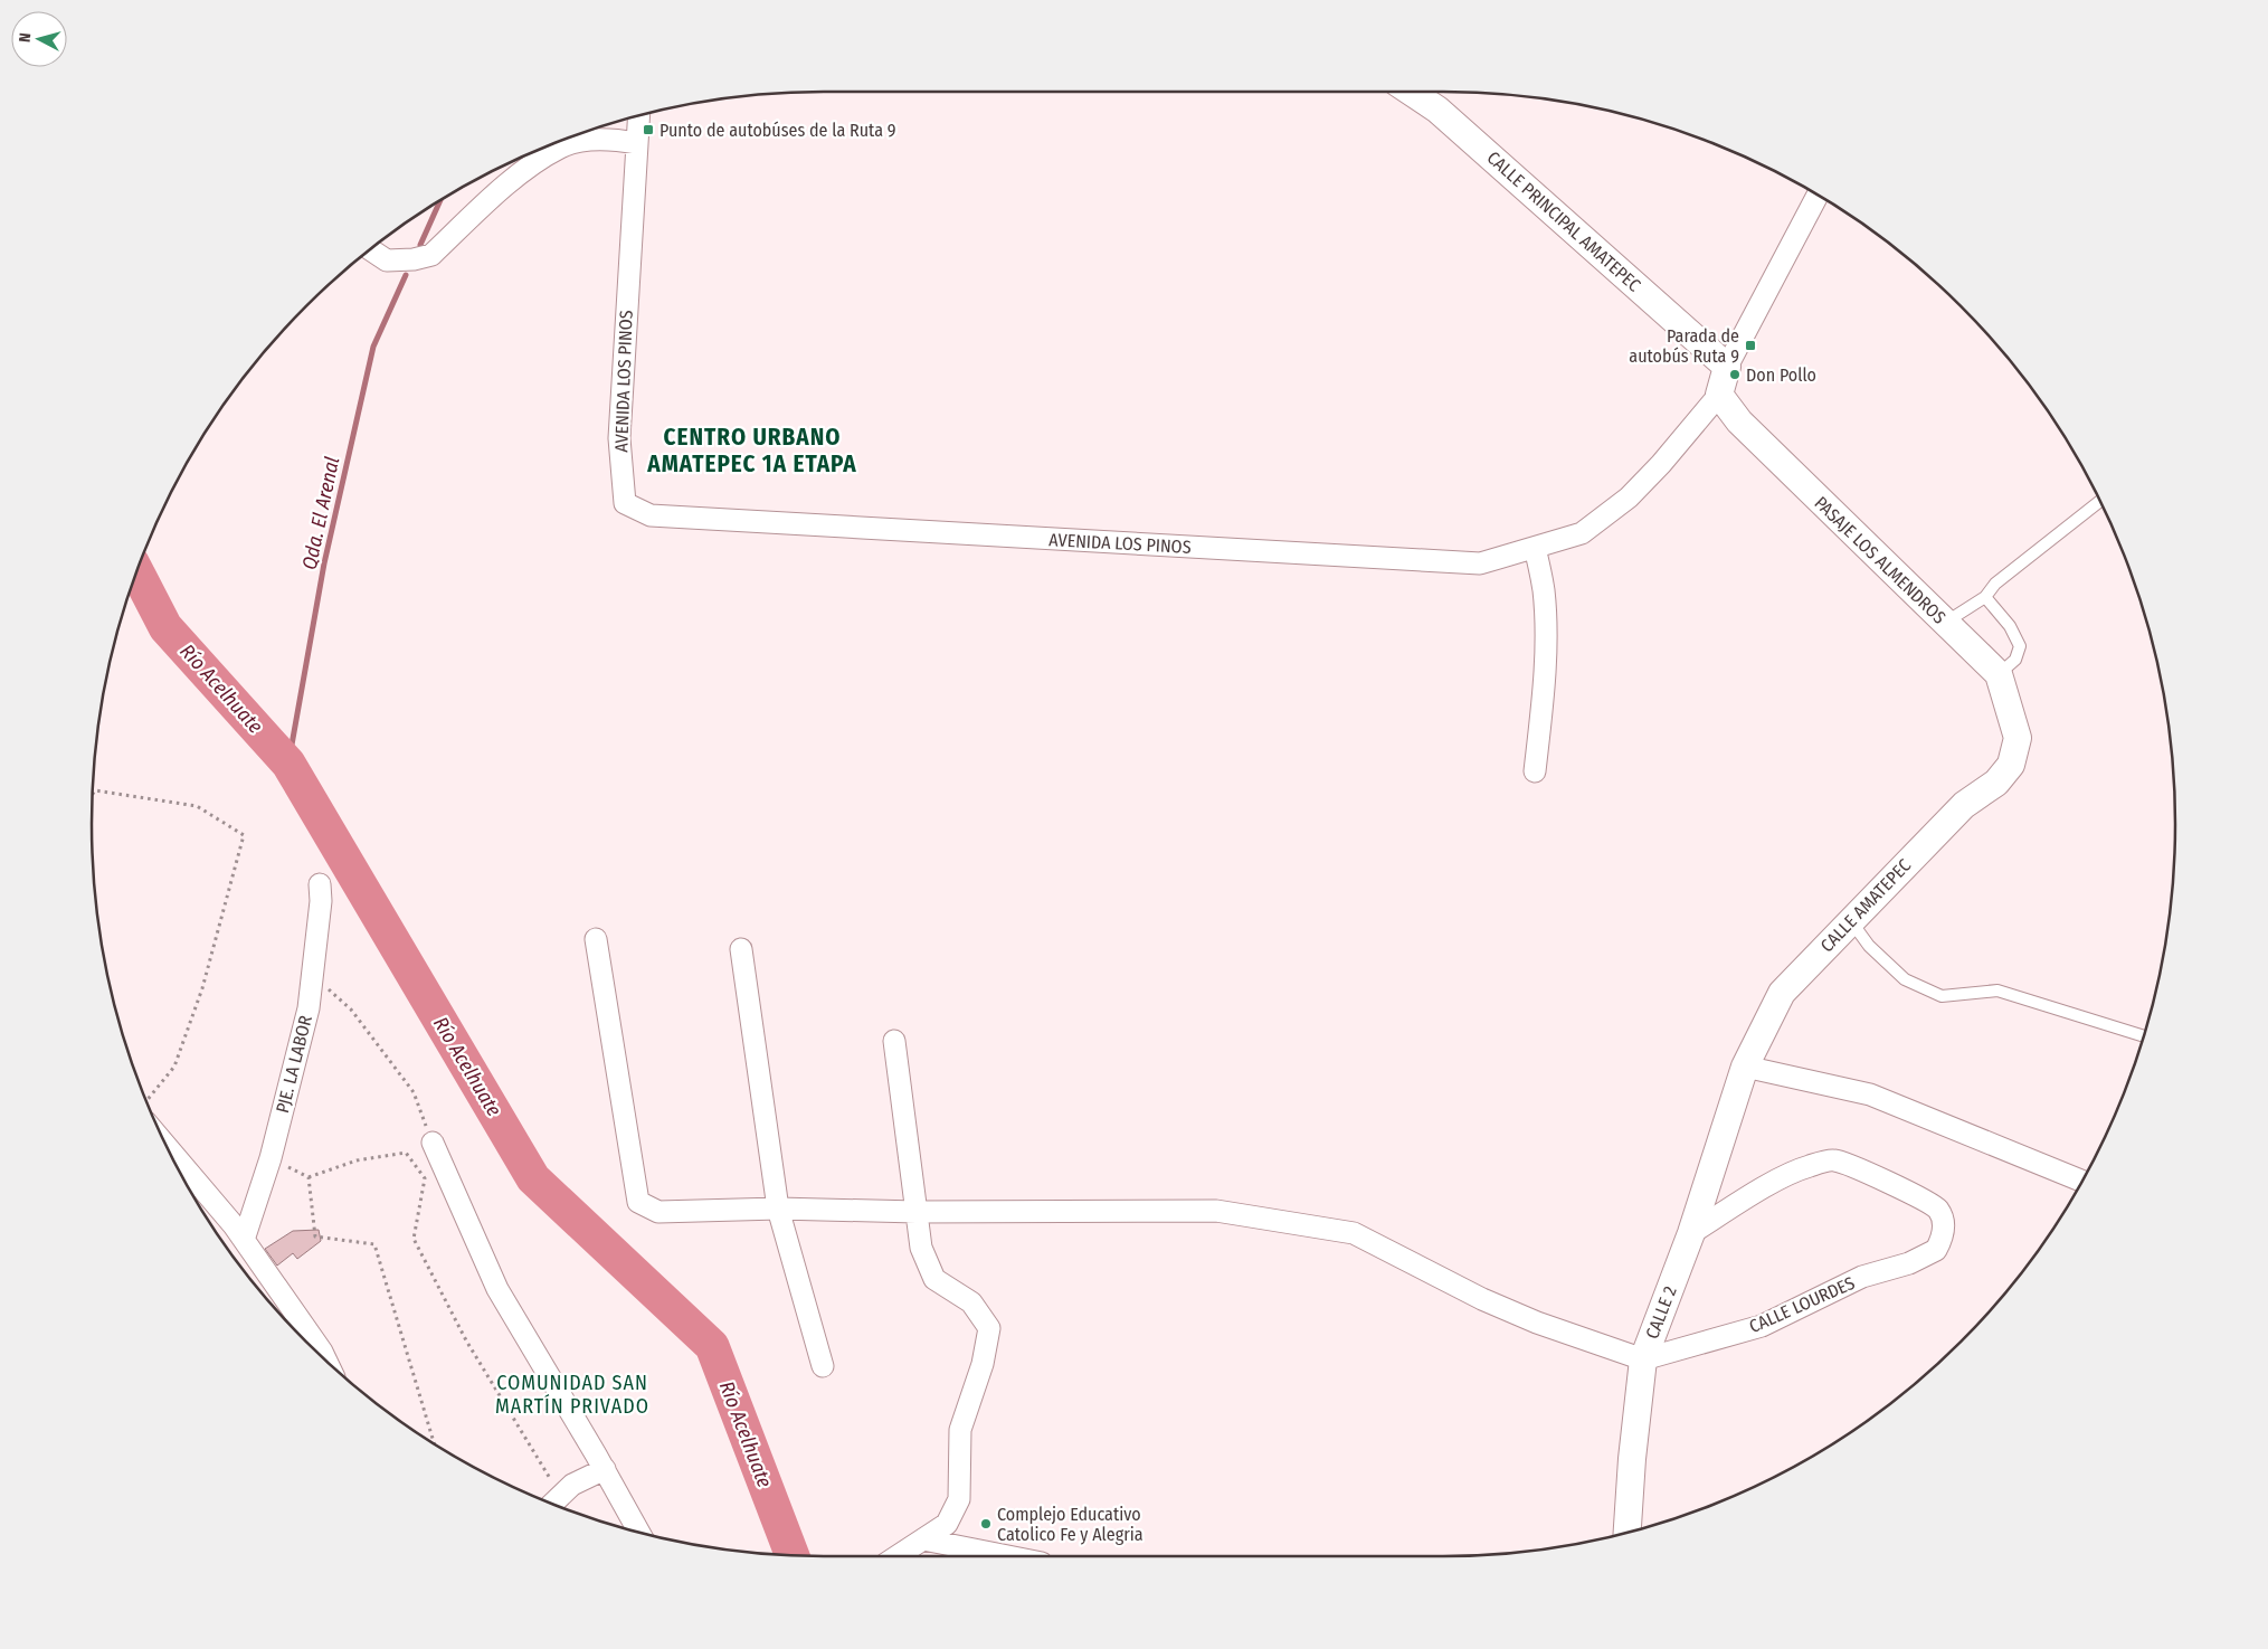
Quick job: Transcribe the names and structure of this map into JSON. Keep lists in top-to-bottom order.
{
  "streets": {
    "street": [
      "CALLE PRINCIPAL AMATEPEC",
      "AVENIDA LOS PINOS",
      "PASAJE LOS ALMENDROS",
      "CALLE AMATEPEC",
      "PJE. LA LABOR",
      "CALLE LOURDES",
      "CALLE 2"
    ]
  },
  "crossings": [
    ["CALLE PRINCIPAL AMATEPEC", "AVENIDA LOS PINOS"],
    ["AVENIDA LOS PINOS", "PASAJE LOS ALMENDROS"],
    ["PASAJE LOS ALMENDROS", "CALLE AMATEPEC"],
    ["CALLE AMATEPEC", "CALLE 2"],
    ["CALLE LOURDES", "CALLE 2"]
  ],
  "districts": ["CENTRO URBANO AMATEPEC 1A ETAPA", "COMUNIDAD SAN MARTÍN PRIVADO"],
  "water": ["Qda. El Arenal", "Río Acelhuate"],
  "places": {
    "transit": ["Punto de autobúses de la Ruta 9", "Parada de autobús Ruta 9"],
    "other": ["Don Pollo", "Complejo Educativo Catolico Fe y Alegria"]
  },
  "north": "left"
}
